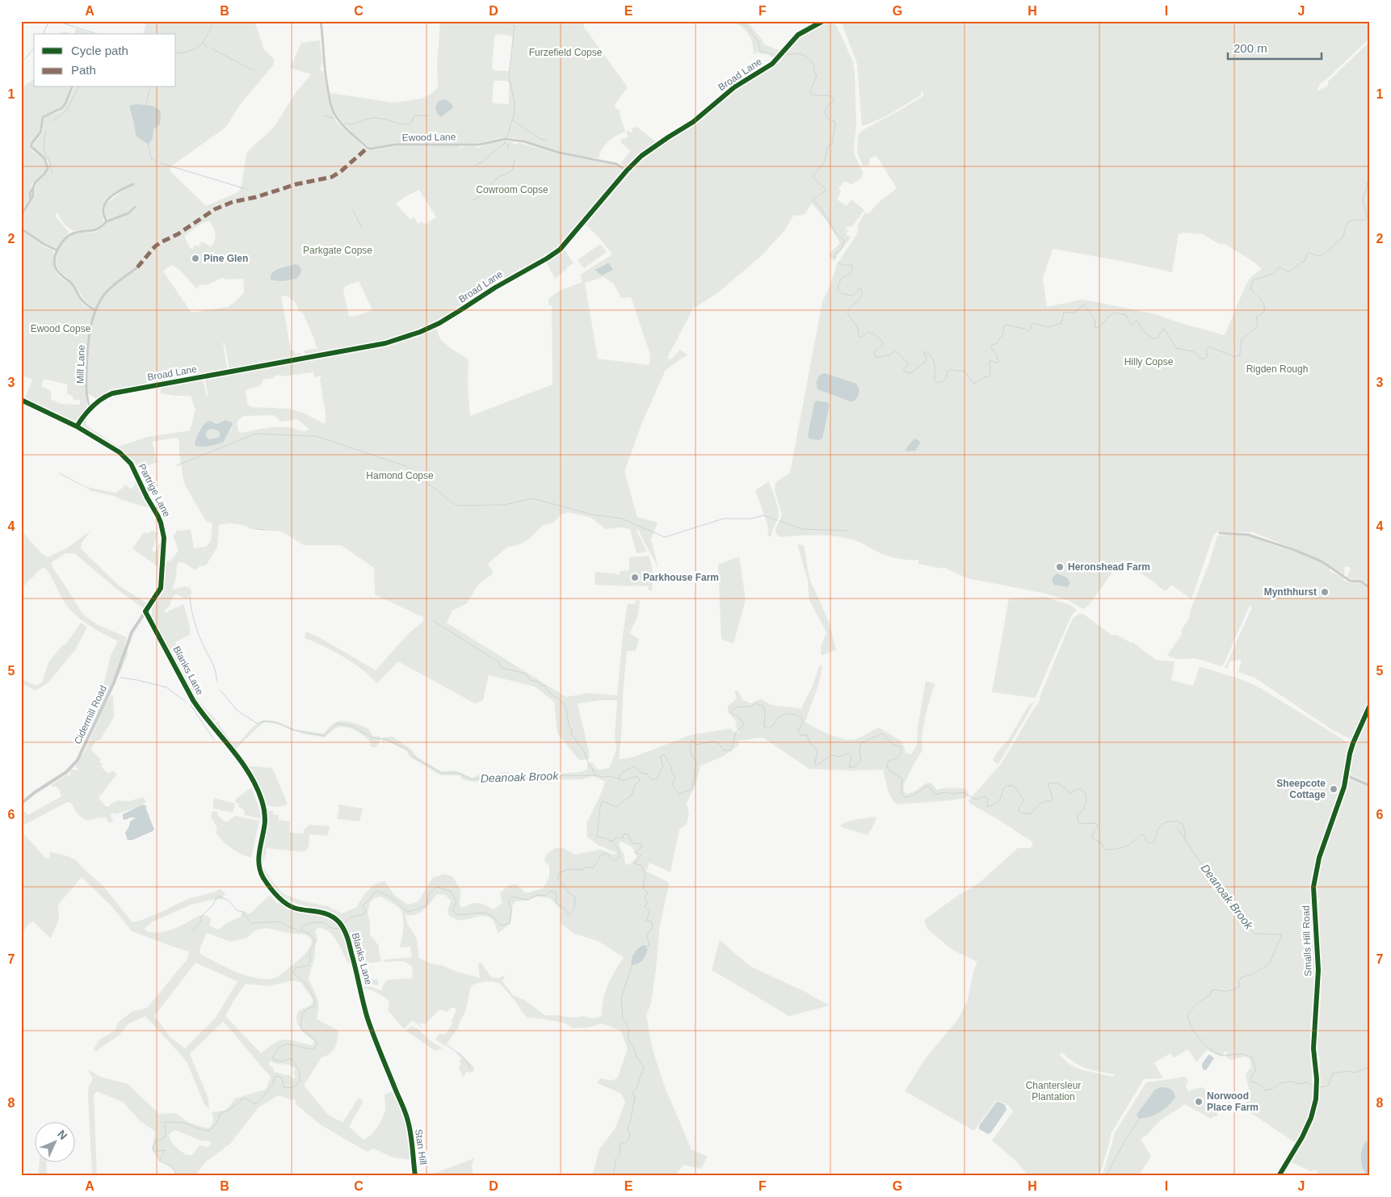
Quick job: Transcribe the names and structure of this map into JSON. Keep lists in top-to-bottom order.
{
  "streets": {
    "street": [
      "Broad Lane",
      "Ewood Lane",
      "Mill Lane",
      "Partrige Lane",
      "Blanks Lane",
      "Cidermill Road",
      "Smalls Hill Road",
      "Stan Hill"
    ]
  },
  "crossings": [
    ["Broad Lane", "Ewood Lane"],
    ["Broad Lane", "Mill Lane"],
    ["Broad Lane", "Partrige Lane"],
    ["Partrige Lane", "Blanks Lane"],
    ["Partrige Lane", "Cidermill Road"],
    ["Blanks Lane", "Cidermill Road"],
    ["Blanks Lane", "Stan Hill"]
  ],
  "water": ["Deanoak Brook"],
  "parks": [
    "Furzefield Copse",
    "Cowroom Copse",
    "Parkgate Copse",
    "Ewood Copse",
    "Hilly Copse",
    "Rigden Rough",
    "Hamond Copse",
    "Chantersleur Plantation"
  ],
  "places": [
    "Pine Glen",
    "Heronshead Farm",
    "Parkhouse Farm",
    "Mynthhurst",
    "Sheepcote Cottage",
    "Norwood Place Farm"
  ],
  "legend": ["Cycle path", "Path"],
  "scale_bar": "200 m",
  "north": "top right",
  "grid": {
    "columns": [
      "A",
      "B",
      "C",
      "D",
      "E",
      "F",
      "G",
      "H",
      "I",
      "J"
    ],
    "rows": [
      "1",
      "2",
      "3",
      "4",
      "5",
      "6",
      "7",
      "8"
    ]
  }
}
